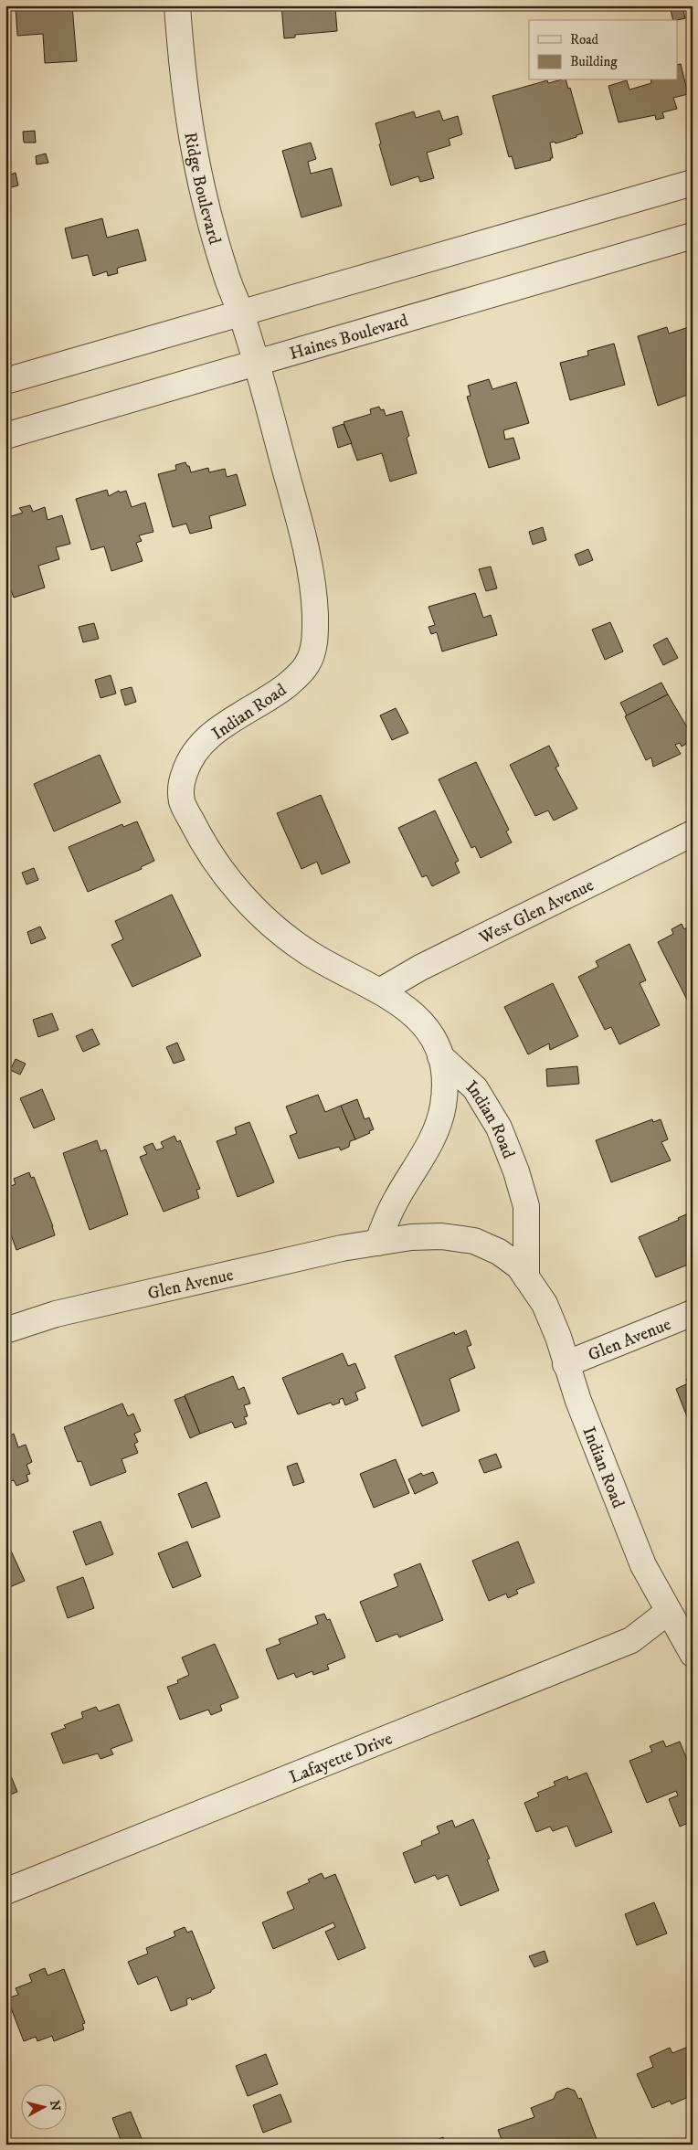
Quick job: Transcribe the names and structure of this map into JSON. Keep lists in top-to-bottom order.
{
  "streets": {
    "street": [
      "Ridge Boulevard",
      "Haines Boulevard",
      "Indian Road",
      "West Glen Avenue",
      "Glen Avenue",
      "Lafayette Drive"
    ]
  },
  "crossings": [
    ["Ridge Boulevard", "Haines Boulevard"],
    ["Ridge Boulevard", "Indian Road"],
    ["Haines Boulevard", "Indian Road"],
    ["Indian Road", "West Glen Avenue"],
    ["Indian Road", "Glen Avenue"],
    ["Indian Road", "Lafayette Drive"]
  ],
  "legend": ["Road", "Building"],
  "north": "right"
}
